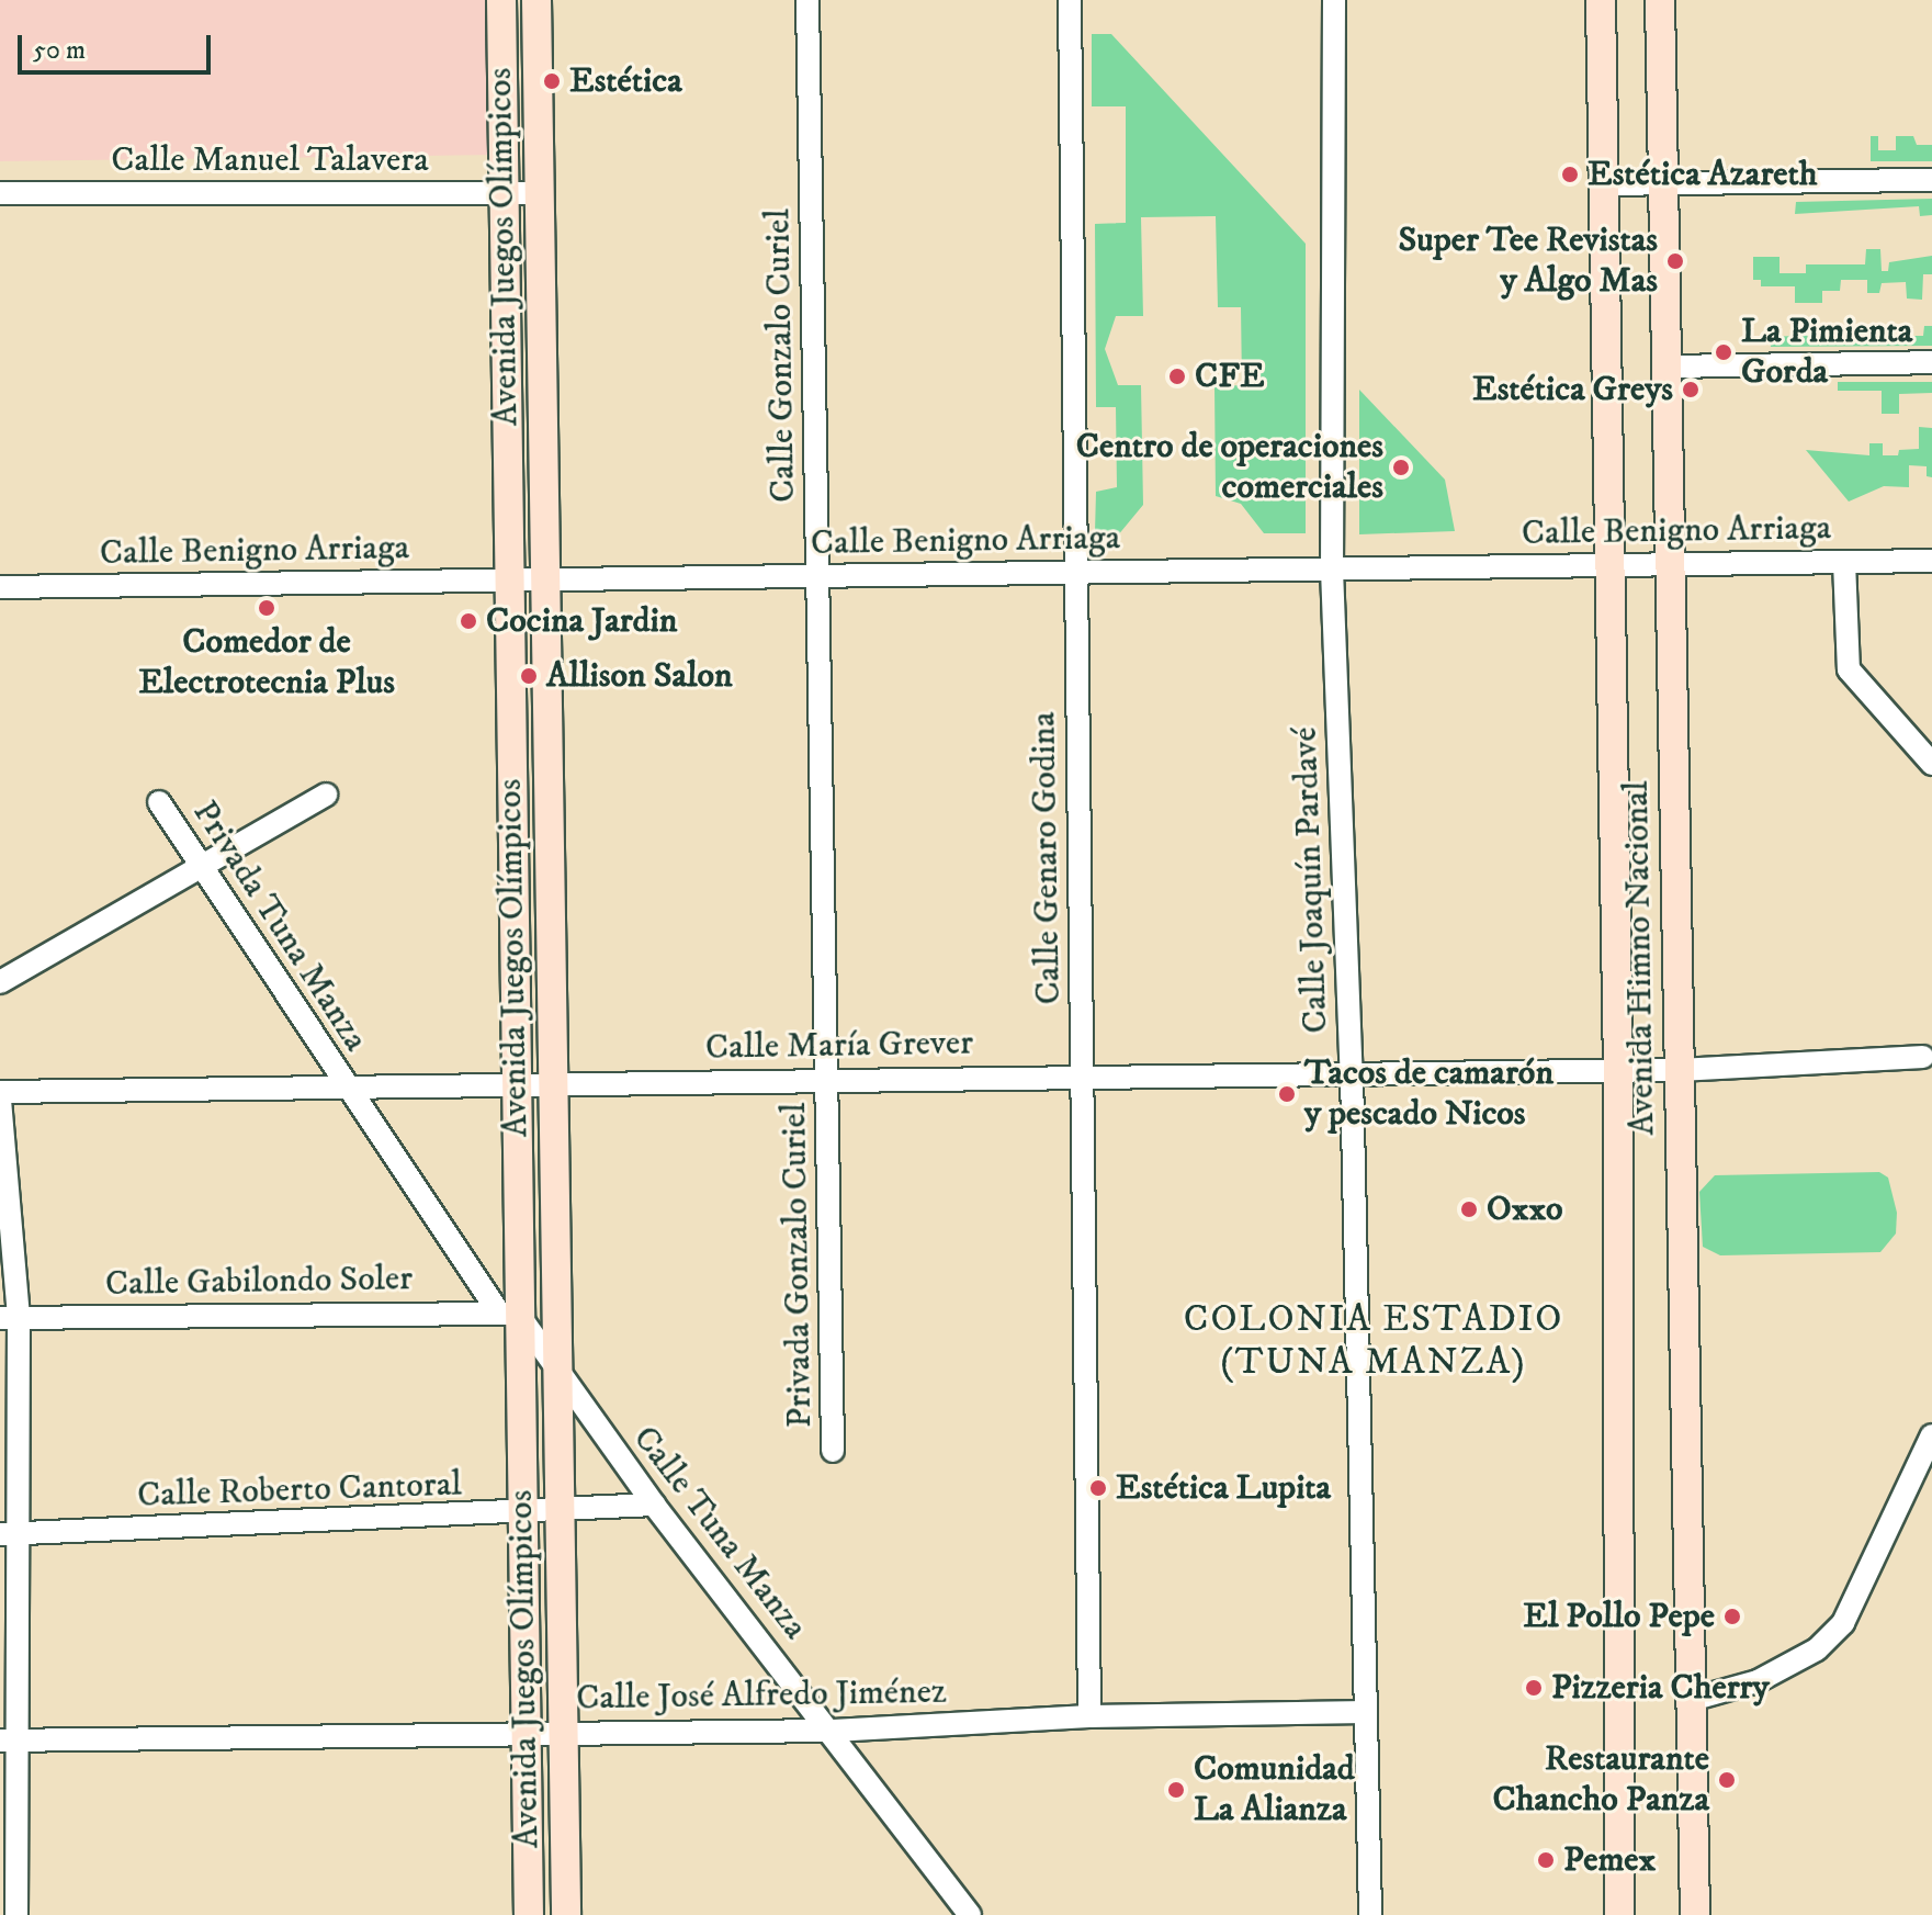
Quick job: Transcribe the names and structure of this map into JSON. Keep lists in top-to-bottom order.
{
  "streets": {
    "street": [
      "Calle Manuel Talavera",
      "Avenida Juegos Olímpicos",
      "Calle Gonzalo Curiel",
      "Calle Benigno Arriaga",
      "Calle Genaro Godina",
      "Calle Joaquín Pardavé",
      "Privada Tuna Manza",
      "Avenida Himno Nacional",
      "Calle María Grever",
      "Privada Gonzalo Curiel",
      "Calle Gabilondo Soler",
      "Calle Roberto Cantoral",
      "Calle Tuna Manza",
      "Calle José Alfredo Jiménez"
    ]
  },
  "crossings": [
    ["Calle Manuel Talavera", "Avenida Juegos Olímpicos"],
    ["Avenida Juegos Olímpicos", "Calle Benigno Arriaga"],
    ["Avenida Juegos Olímpicos", "Privada Tuna Manza"],
    ["Avenida Juegos Olímpicos", "Calle María Grever"],
    ["Avenida Juegos Olímpicos", "Calle Gabilondo Soler"],
    ["Avenida Juegos Olímpicos", "Calle Roberto Cantoral"],
    ["Avenida Juegos Olímpicos", "Calle Tuna Manza"],
    ["Avenida Juegos Olímpicos", "Calle José Alfredo Jiménez"],
    ["Calle Gonzalo Curiel", "Calle Benigno Arriaga"],
    ["Calle Gonzalo Curiel", "Calle María Grever"],
    ["Calle Gonzalo Curiel", "Privada Gonzalo Curiel"],
    ["Calle Benigno Arriaga", "Calle Genaro Godina"],
    ["Calle Benigno Arriaga", "Calle Joaquín Pardavé"],
    ["Calle Benigno Arriaga", "Avenida Himno Nacional"],
    ["Calle Genaro Godina", "Calle María Grever"],
    ["Calle Genaro Godina", "Calle José Alfredo Jiménez"],
    ["Calle Joaquín Pardavé", "Calle María Grever"],
    ["Calle Joaquín Pardavé", "Calle José Alfredo Jiménez"],
    ["Privada Tuna Manza", "Calle María Grever"],
    ["Privada Tuna Manza", "Calle Gabilondo Soler"],
    ["Privada Tuna Manza", "Calle Tuna Manza"],
    ["Avenida Himno Nacional", "Calle María Grever"],
    ["Calle María Grever", "Privada Gonzalo Curiel"],
    ["Calle Gabilondo Soler", "Calle Tuna Manza"],
    ["Calle Roberto Cantoral", "Calle Tuna Manza"],
    ["Calle Tuna Manza", "Calle José Alfredo Jiménez"]
  ],
  "districts": ["COLONIA ESTADIO (TUNA MANZA)"],
  "places": [
    "Estética",
    "Estética Azareth",
    "Super Tee Revistas y Algo Mas",
    "La Pimienta Gorda",
    "CFE",
    "Estética Greys",
    "Centro de operaciones comerciales",
    "Comedor de Electrotecnia Plus",
    "Cocina Jardin",
    "Allison Salon",
    "Tacos de camarón y pescado Nicos",
    "Oxxo",
    "Estética Lupita",
    "El Pollo Pepe",
    "Pizzeria Cherry",
    "Restaurante Chancho Panza",
    "Comunidad La Alianza",
    "Pemex"
  ],
  "scale_bar": "50 m"
}
